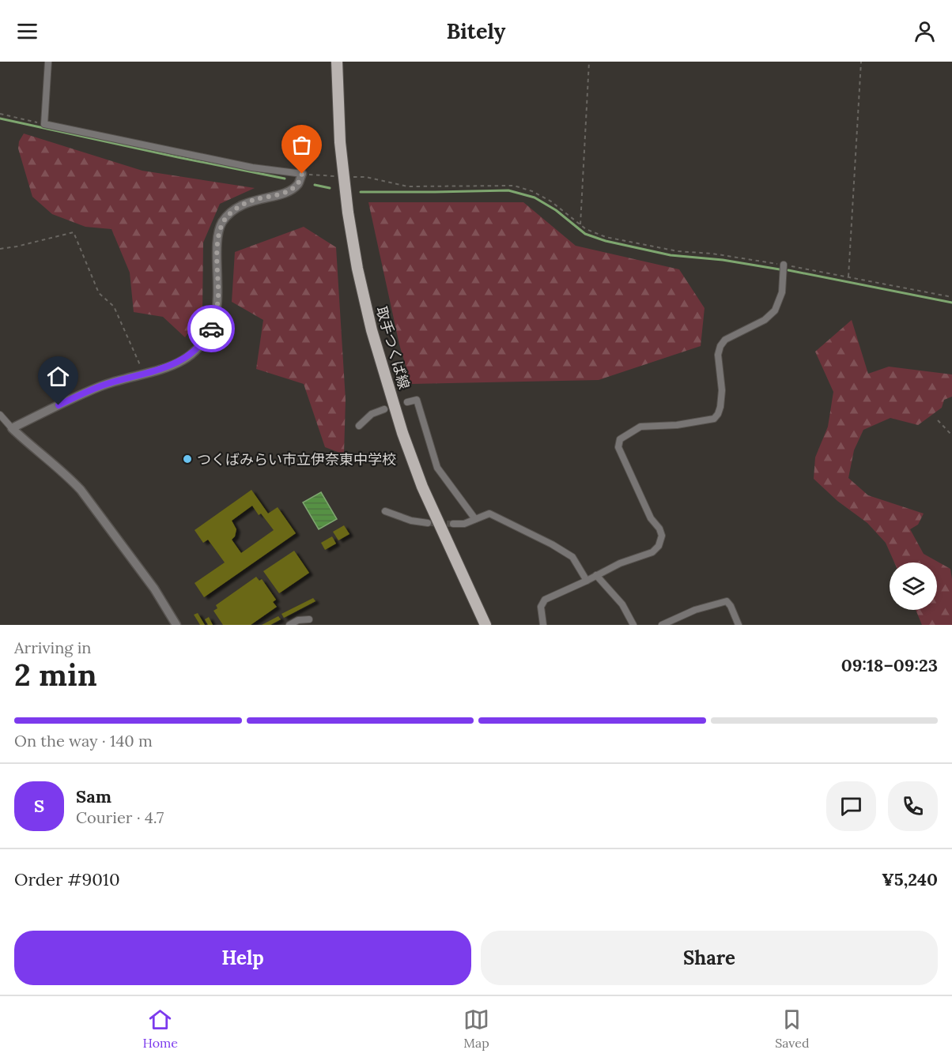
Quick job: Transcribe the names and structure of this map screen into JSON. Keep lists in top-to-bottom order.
{
  "streets": {
    "main road": ["取手つくば線"]
  },
  "places": ["つくばみらい市立伊奈東中学校"],
  "page": {
    "header": "Bitely",
    "heading": ["2 min", "Arriving in", "09:18–09:23"],
    "panel": [
      "Sam",
      "Courier · 4.7",
      "Order #9010",
      "¥5,240"
    ],
    "bar": "On the way · 140 m",
    "round": "S",
    "buttons": ["Help", "Share"],
    "tabs": ["Home", "Map", "Saved"]
  }
}
